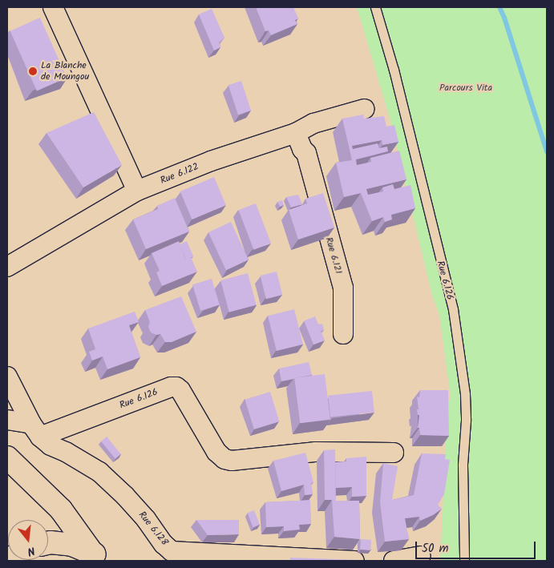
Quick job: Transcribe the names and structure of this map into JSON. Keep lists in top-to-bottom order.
{
  "streets": {
    "street": [
      "Rue 6.122",
      "Rue 6.121",
      "Rue 6.126",
      "Rue 6.128"
    ]
  },
  "crossings": [
    ["Rue 6.122", "Rue 6.121"],
    ["Rue 6.126", "Rue 6.128"]
  ],
  "parks": ["Parcours Vita"],
  "places": ["La Blanche de Moungou"],
  "scale_bar": "50 m",
  "north": "bottom"
}
